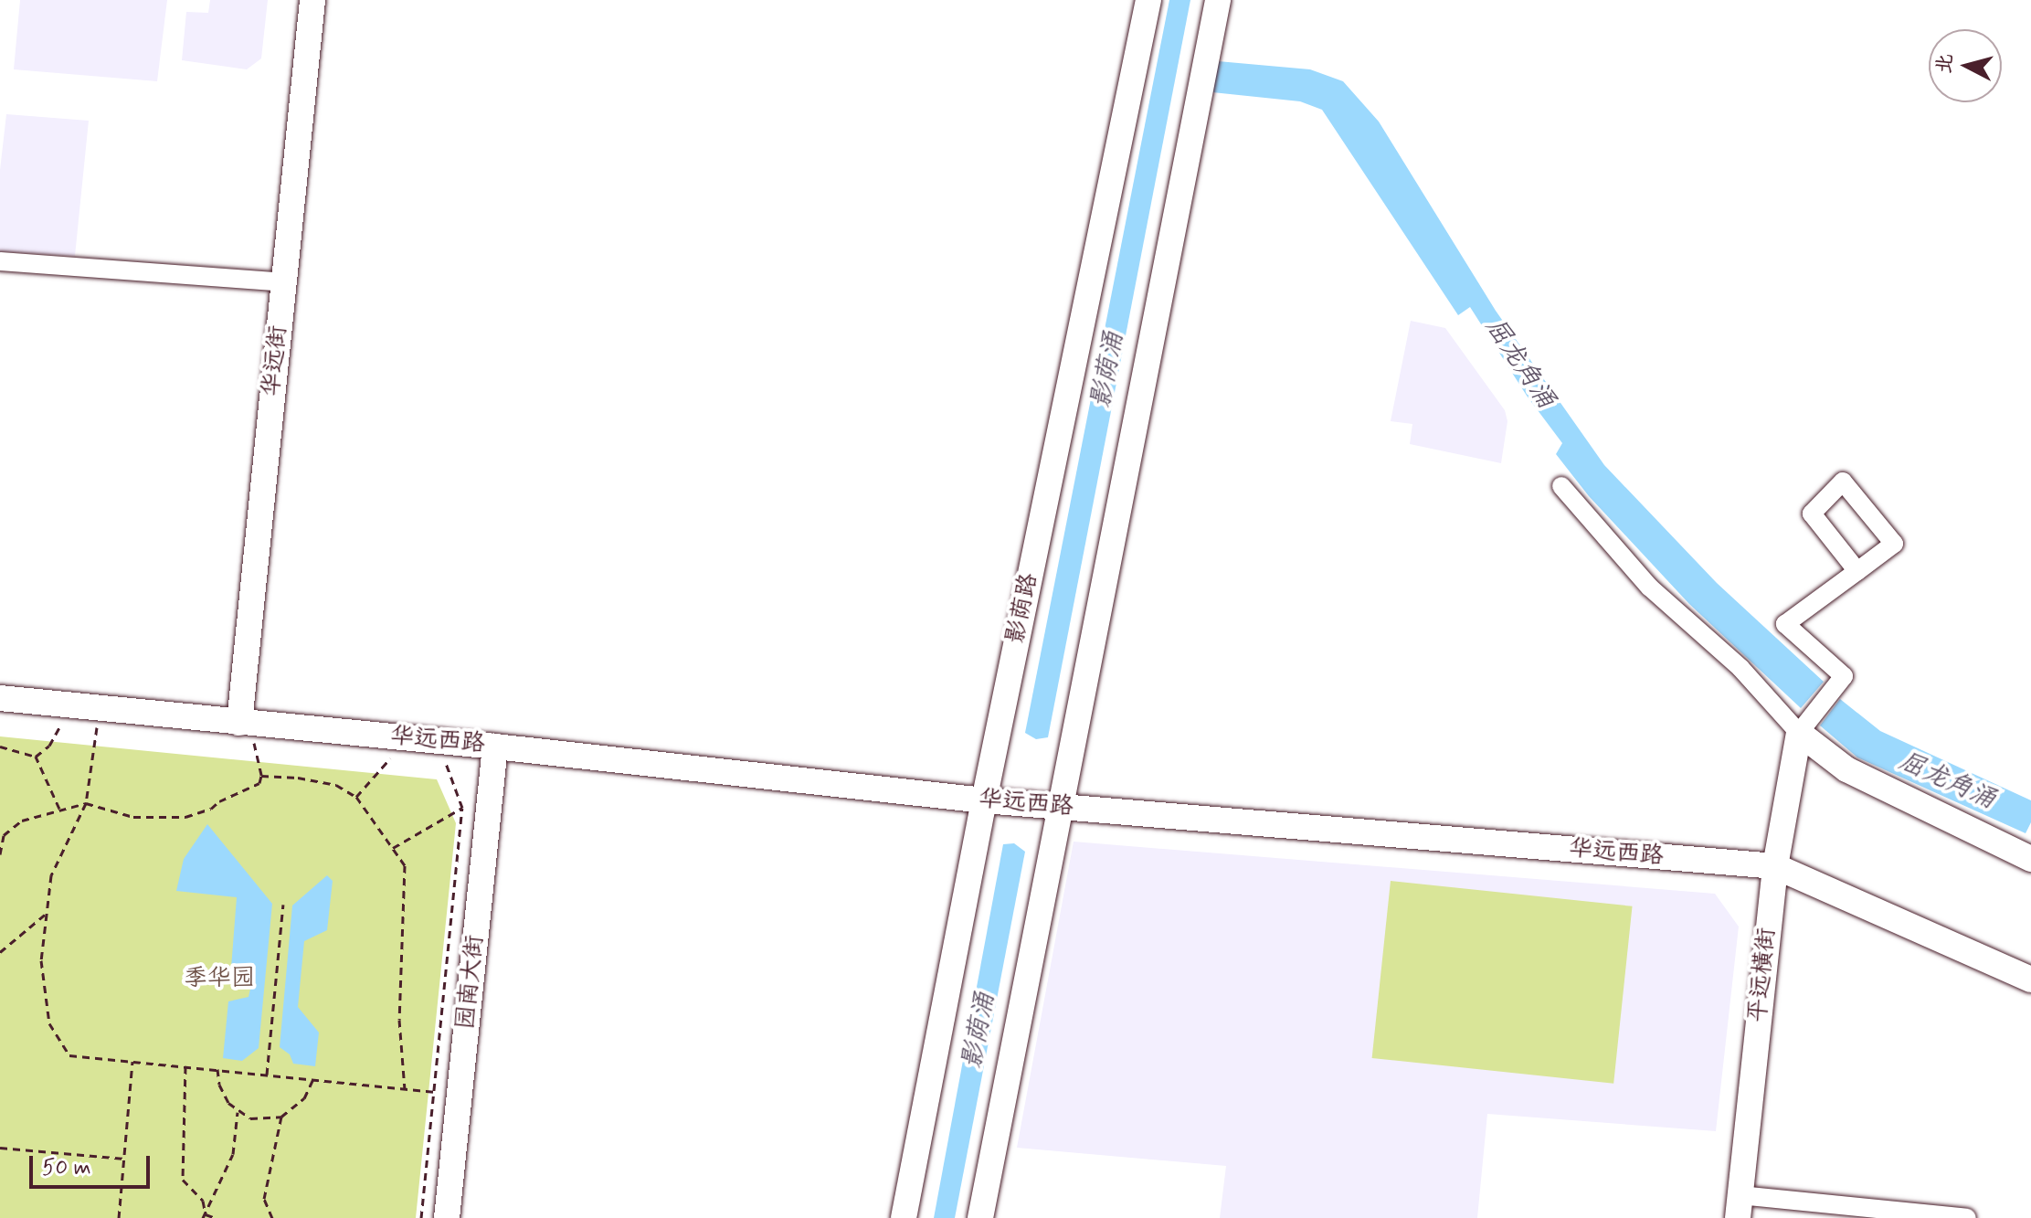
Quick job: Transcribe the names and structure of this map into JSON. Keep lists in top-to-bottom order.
{
  "streets": {
    "street": [
      "华远街",
      "影荫路",
      "华远西路",
      "平远横街",
      "园南大街"
    ]
  },
  "crossings": [
    ["华远街", "华远西路"],
    ["影荫路", "华远西路"],
    ["华远西路", "平远横街"],
    ["华远西路", "园南大街"]
  ],
  "water": ["屈龙角涌", "影荫涌"],
  "parks": ["季华园"],
  "scale_bar": "50 m",
  "north": "left"
}
